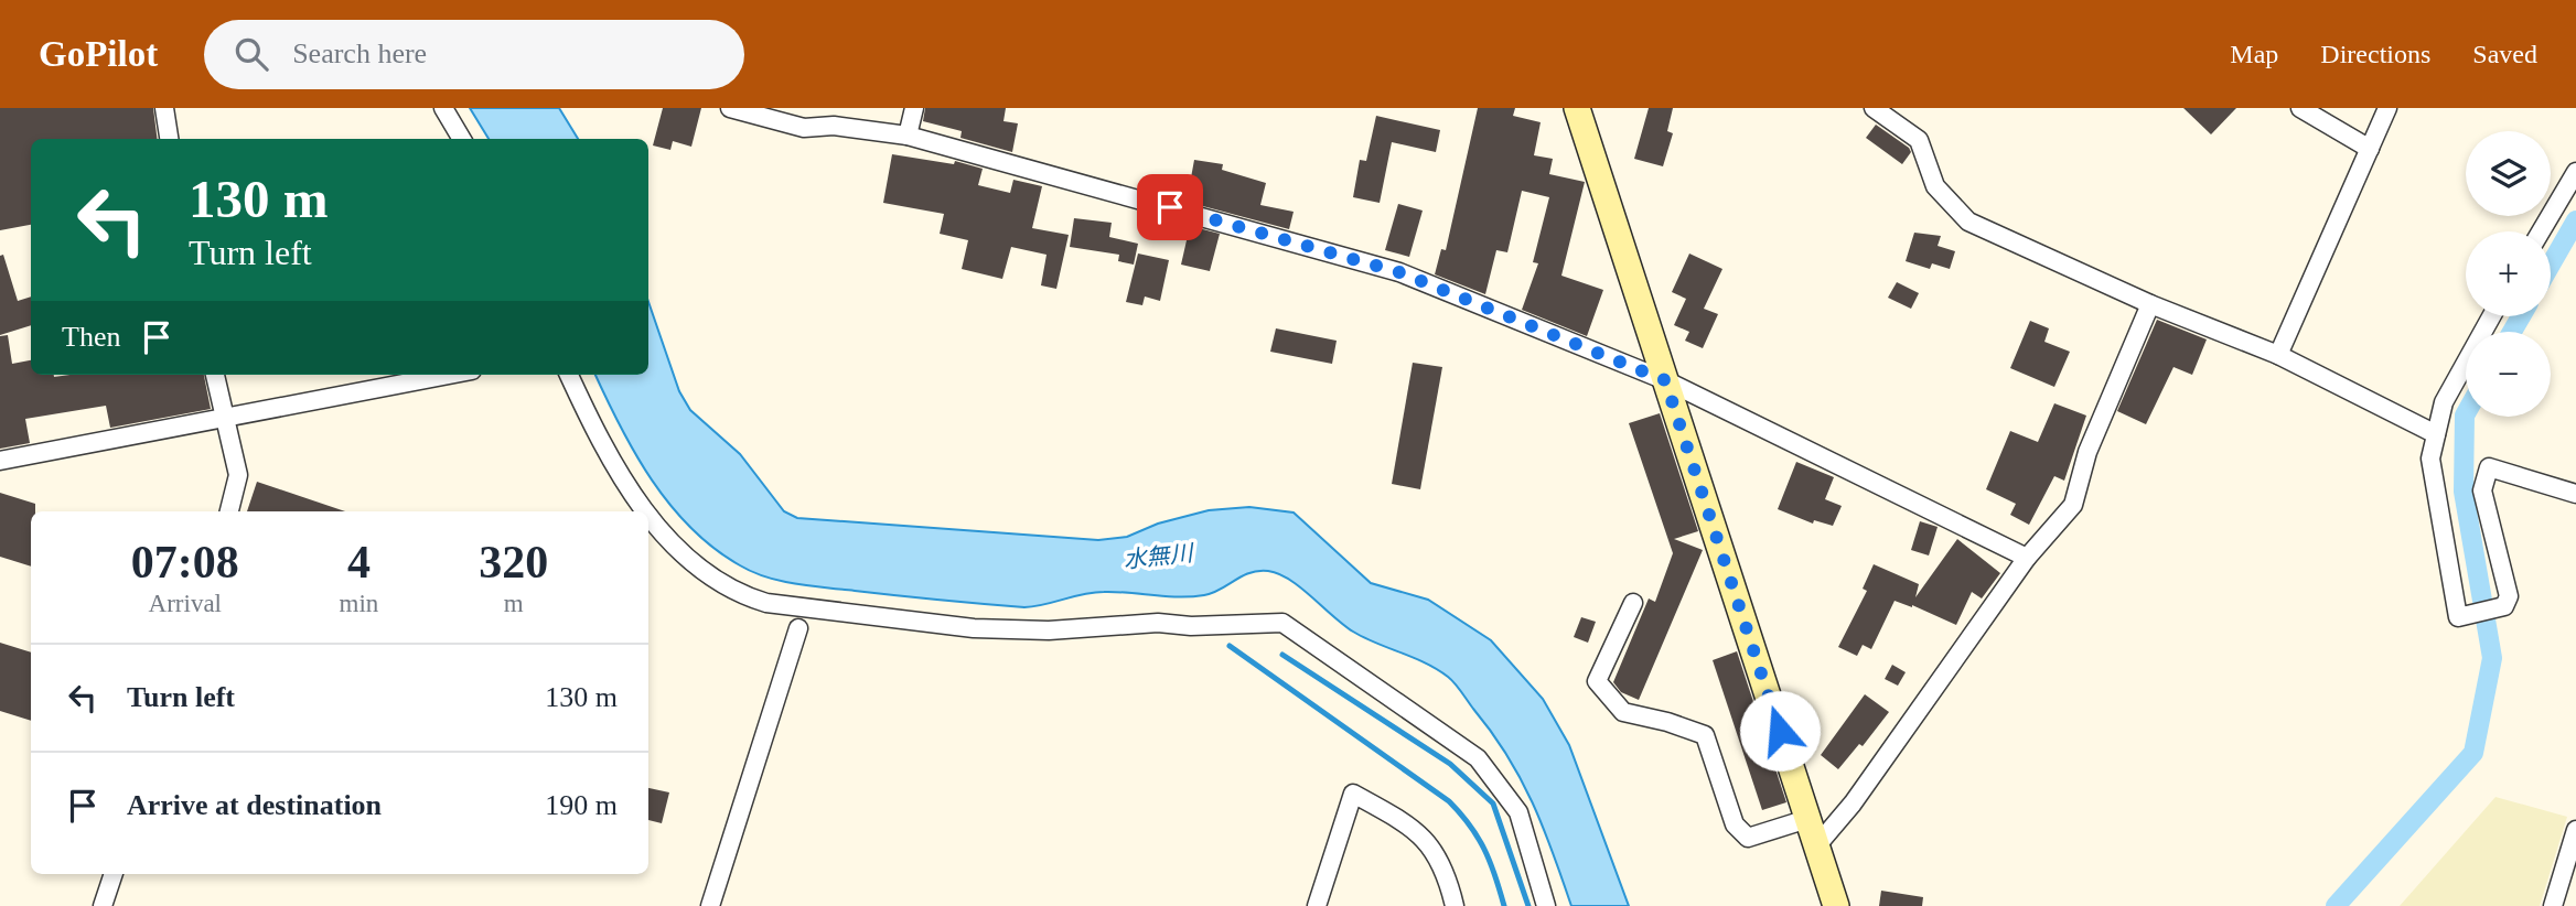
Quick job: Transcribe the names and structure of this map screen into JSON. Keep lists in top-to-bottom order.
{
  "water": ["水無川"],
  "page": {
    "header": "GoPilot",
    "search": "Search here",
    "nav": ["Map", "Directions", "Saved"],
    "map_buttons": ["+", "−"],
    "turn": ["130 m", "Turn left"],
    "then": "Then",
    "eta": [
      "07:08",
      "Arrival",
      "4",
      "min",
      "320",
      "m"
    ],
    "list": [
      {
        "name": "Turn left",
        "value": "130 m"
      },
      {
        "name": "Arrive at destination",
        "value": "190 m"
      }
    ]
  }
}
